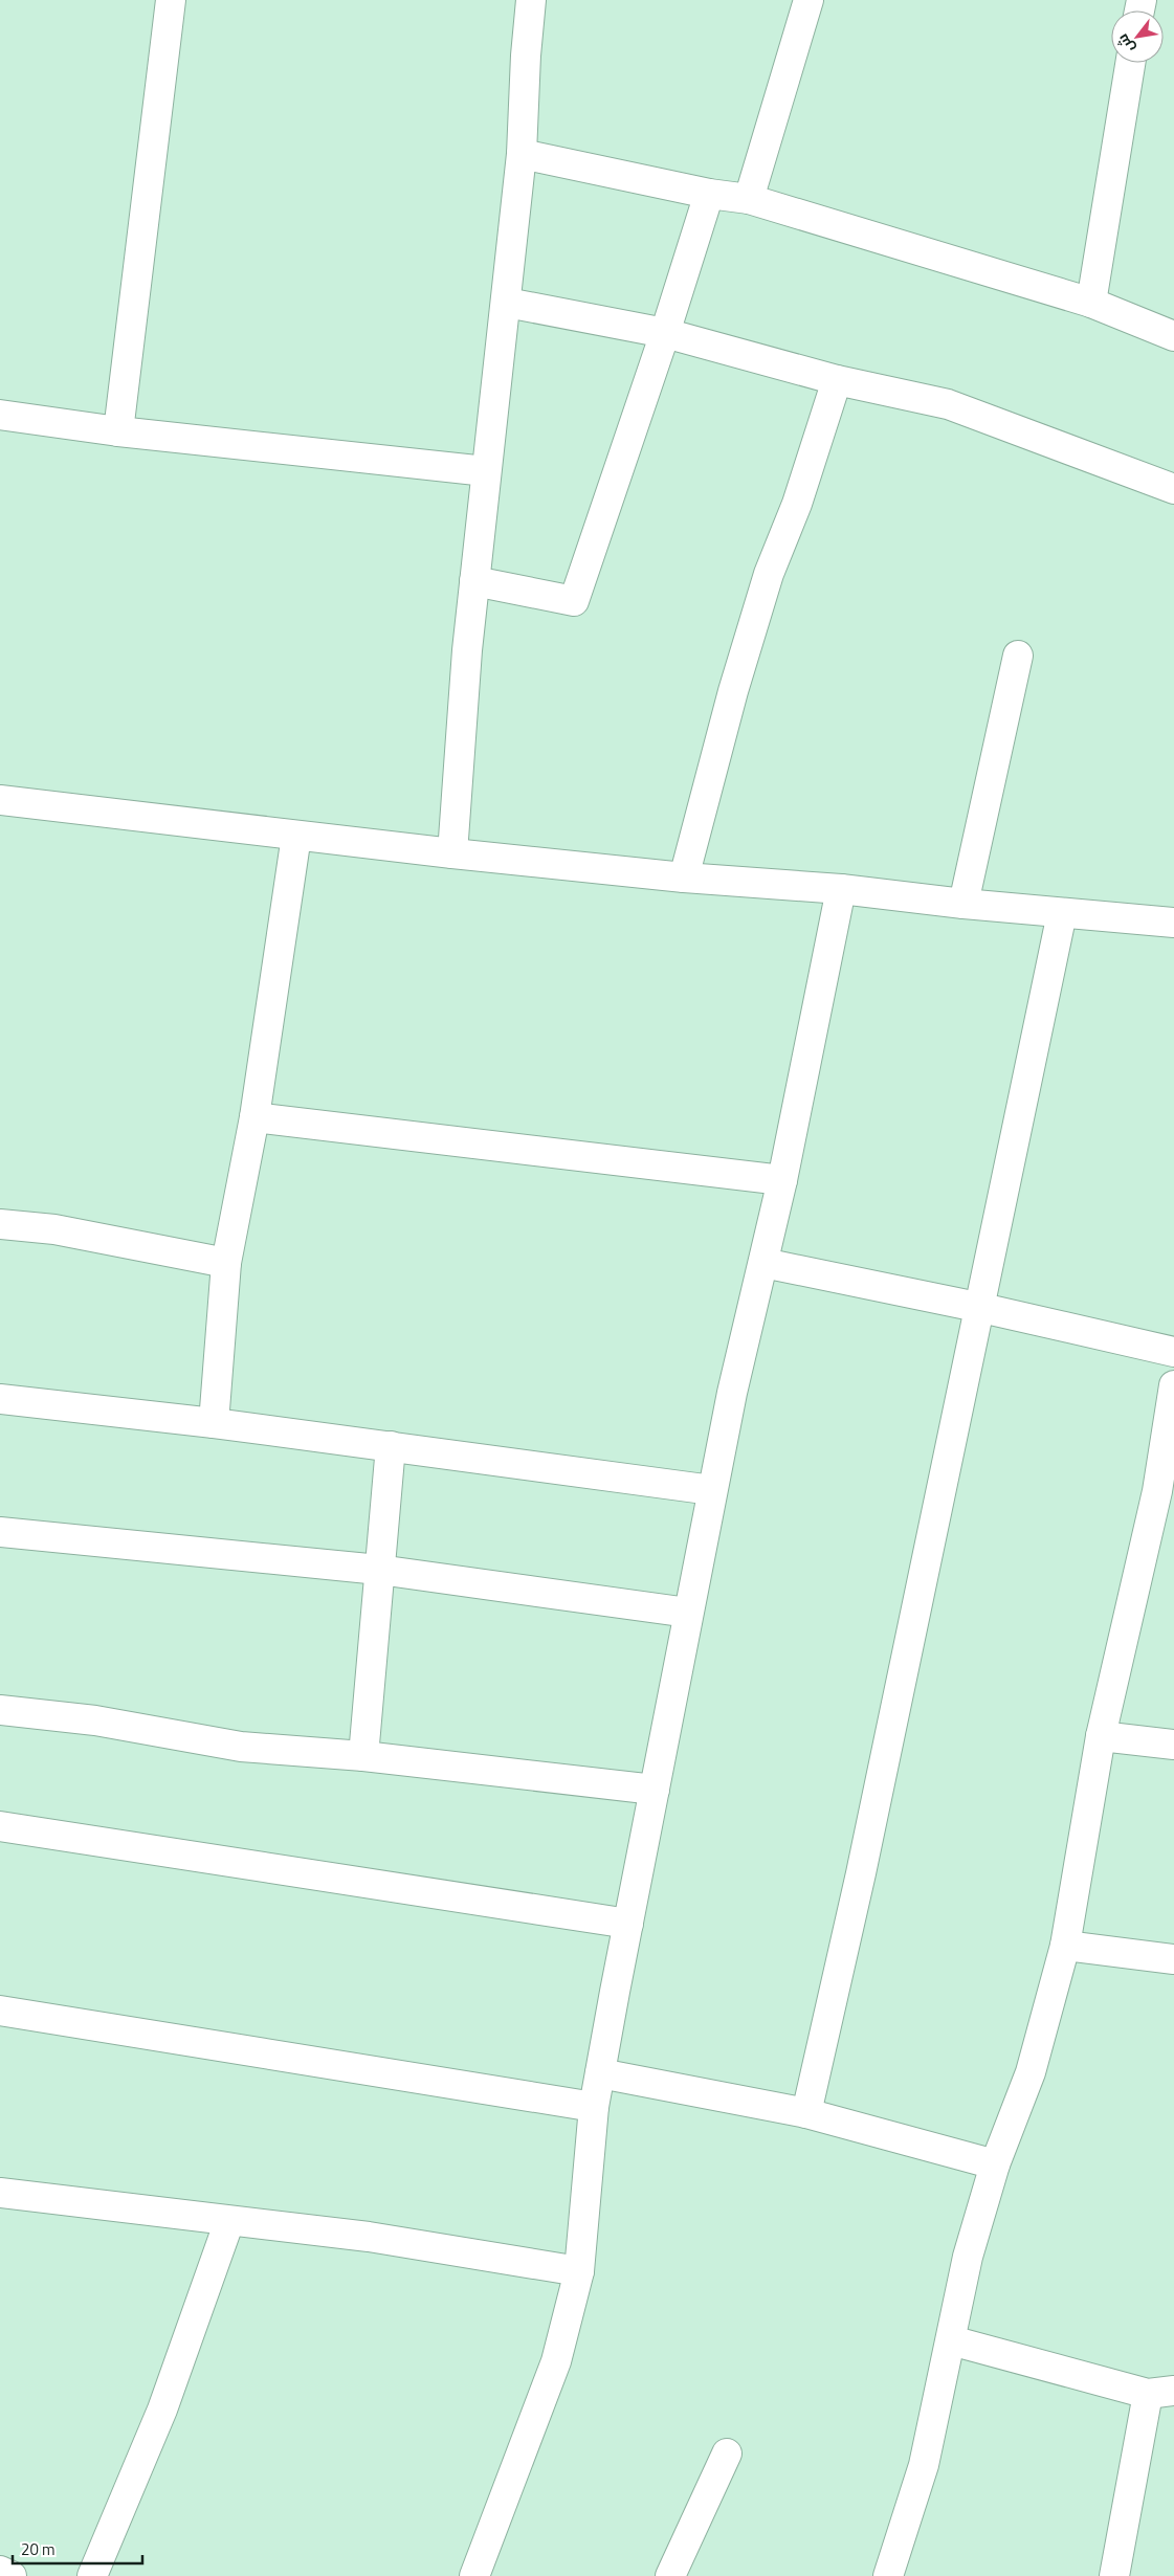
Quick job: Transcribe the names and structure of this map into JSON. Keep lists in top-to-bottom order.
{
  "scale_bar": "20 m",
  "north": "bottom left"
}
